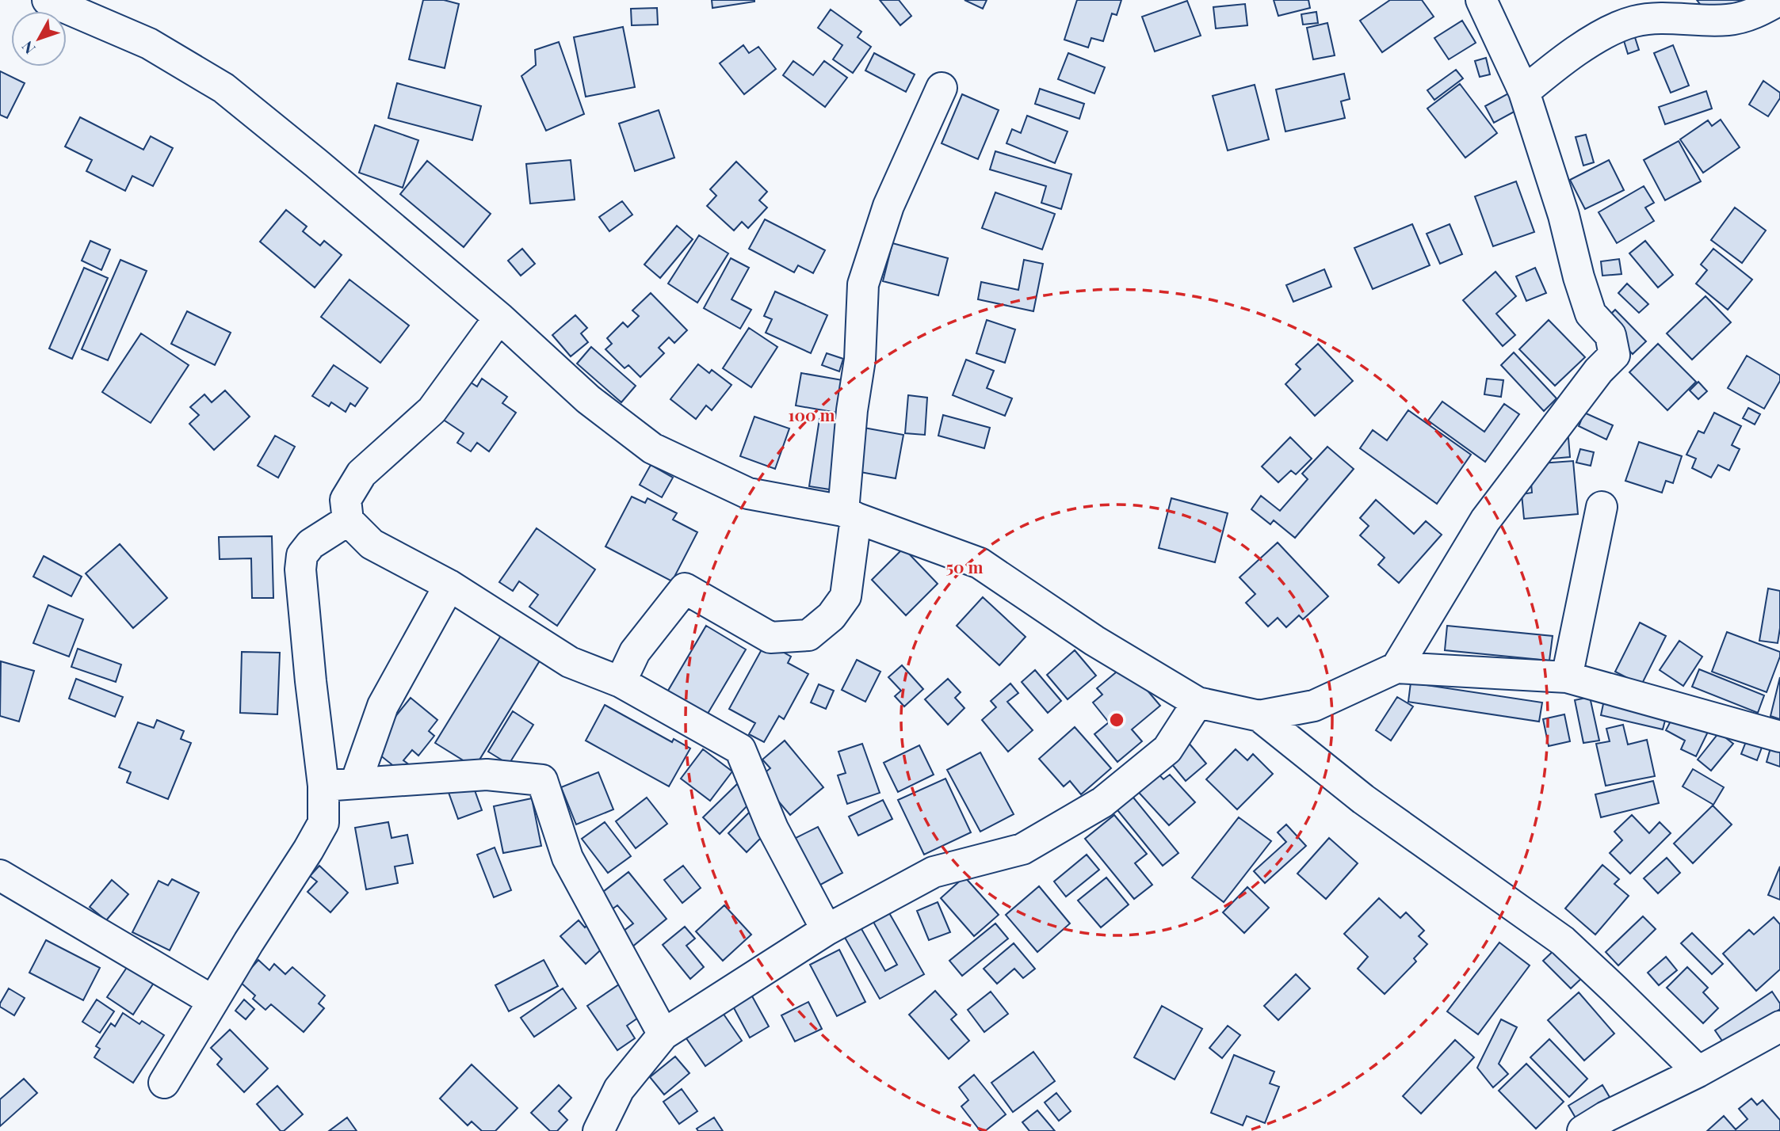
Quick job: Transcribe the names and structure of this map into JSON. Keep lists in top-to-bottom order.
{
  "north": "bottom left",
  "rings": ["100 m", "50 m"]
}
